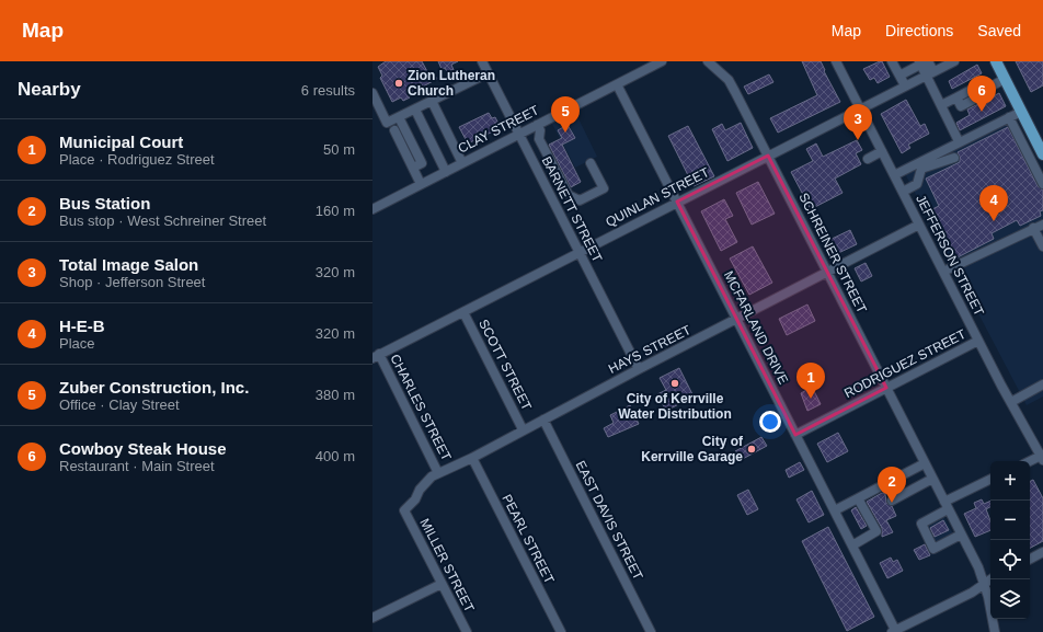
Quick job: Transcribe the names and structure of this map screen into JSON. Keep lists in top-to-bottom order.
{
  "streets": {
    "street": [
      "CLAY STREET",
      "QUINLAN STREET",
      "BARNETT STREET",
      "SCHREINER STREET",
      "JEFFERSON STREET",
      "MCFARLAND DRIVE",
      "HAYS STREET",
      "RODRIGUEZ STREET",
      "SCOTT STREET",
      "CHARLES STREET",
      "EAST DAVIS STREET",
      "PEARL STREET",
      "MILLER STREET"
    ]
  },
  "crossings": [
    ["CLAY STREET", "BARNETT STREET"],
    ["CLAY STREET", "MCFARLAND DRIVE"],
    ["QUINLAN STREET", "BARNETT STREET"],
    ["QUINLAN STREET", "SCHREINER STREET"],
    ["QUINLAN STREET", "JEFFERSON STREET"],
    ["QUINLAN STREET", "MCFARLAND DRIVE"],
    ["QUINLAN STREET", "SCOTT STREET"],
    ["QUINLAN STREET", "CHARLES STREET"],
    ["BARNETT STREET", "HAYS STREET"],
    ["SCHREINER STREET", "HAYS STREET"],
    ["SCHREINER STREET", "RODRIGUEZ STREET"],
    ["JEFFERSON STREET", "HAYS STREET"],
    ["JEFFERSON STREET", "RODRIGUEZ STREET"],
    ["MCFARLAND DRIVE", "HAYS STREET"],
    ["MCFARLAND DRIVE", "RODRIGUEZ STREET"],
    ["HAYS STREET", "SCOTT STREET"],
    ["HAYS STREET", "CHARLES STREET"],
    ["HAYS STREET", "EAST DAVIS STREET"],
    ["HAYS STREET", "PEARL STREET"],
    ["HAYS STREET", "MILLER STREET"]
  ],
  "places": ["Zion Lutheran Church", "City of Kerrville Water Distribution", "City of Kerrville Garage"],
  "page": {
    "header": "Map",
    "nav": ["Map", "Directions", "Saved"],
    "heading": ["Nearby", "6 results"],
    "pins": [
      "6",
      "5",
      "3",
      "4",
      "1",
      "2"
    ],
    "list": [
      {
        "mark": "1",
        "name": "Municipal Court",
        "note": "Place · Rodriguez Street",
        "value": "50 m"
      },
      {
        "mark": "2",
        "name": "Bus Station",
        "note": "Bus stop · West Schreiner Street",
        "value": "160 m"
      },
      {
        "mark": "3",
        "name": "Total Image Salon",
        "note": "Shop · Jefferson Street",
        "value": "320 m"
      },
      {
        "mark": "4",
        "name": "H-E-B",
        "note": "Place",
        "value": "320 m"
      },
      {
        "mark": "5",
        "name": "Zuber Construction, Inc.",
        "note": "Office · Clay Street",
        "value": "380 m"
      },
      {
        "mark": "6",
        "name": "Cowboy Steak House",
        "note": "Restaurant · Main Street",
        "value": "400 m"
      }
    ],
    "map_buttons": ["+", "−"]
  }
}
